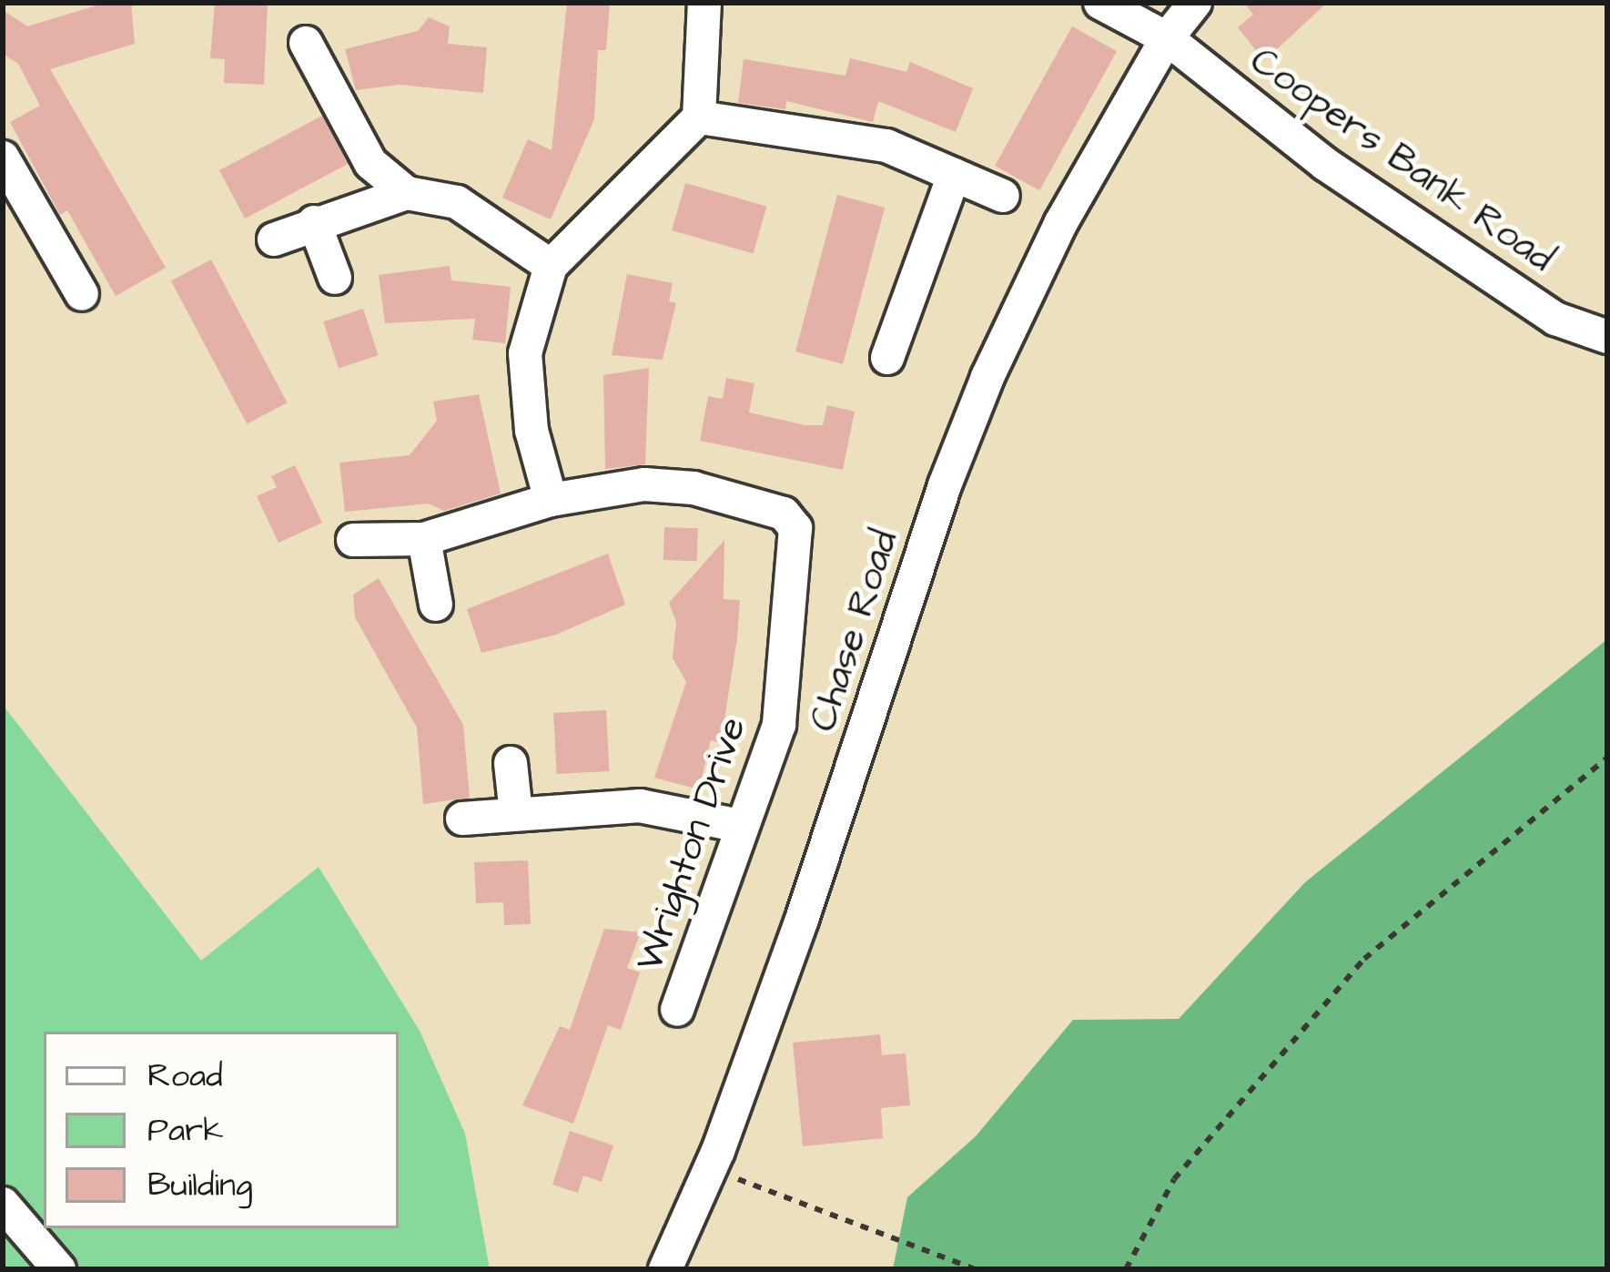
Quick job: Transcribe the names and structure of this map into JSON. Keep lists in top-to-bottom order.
{
  "streets": {
    "street": ["Coopers Bank Road", "Chase Road", "Wrighton Drive"]
  },
  "crossings": [
    ["Coopers Bank Road", "Chase Road"]
  ],
  "legend": ["Road", "Park", "Building"]
}
